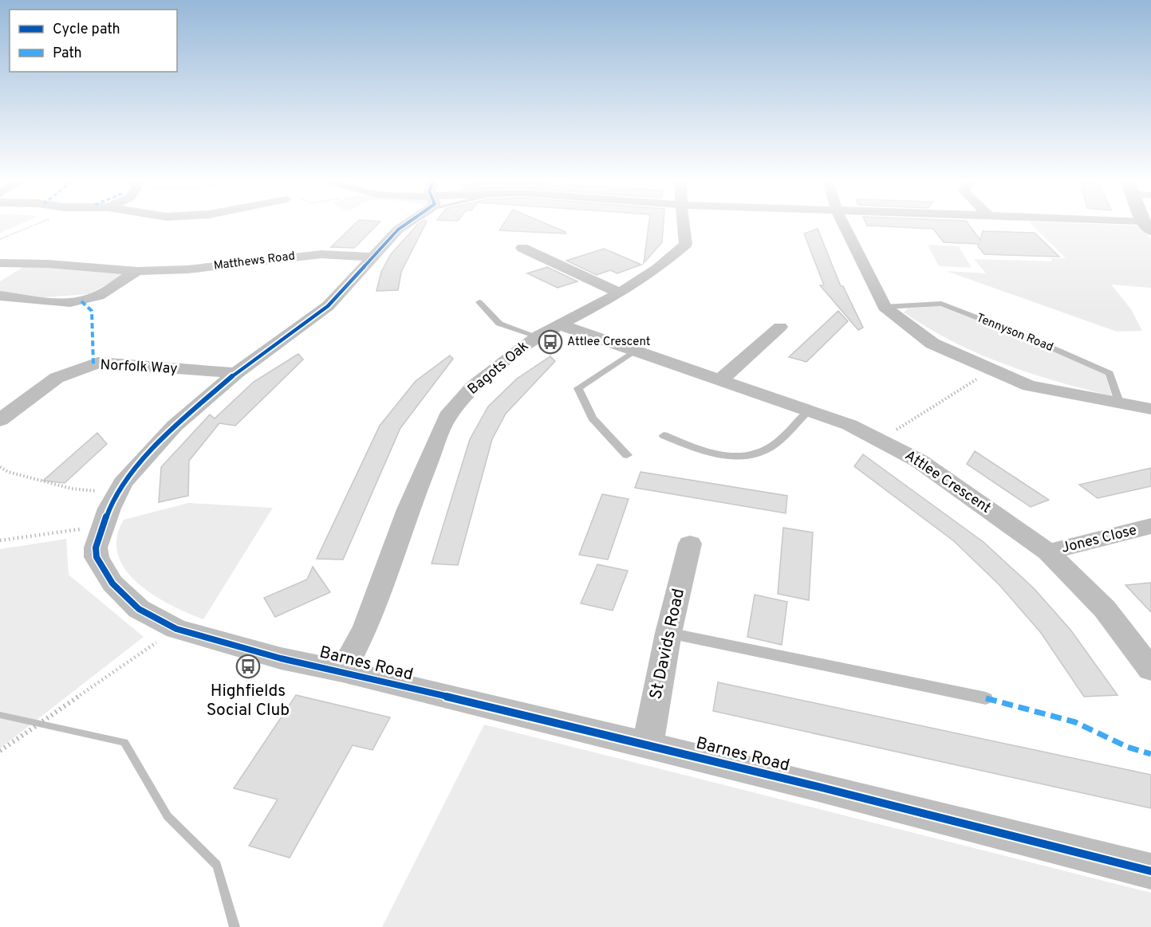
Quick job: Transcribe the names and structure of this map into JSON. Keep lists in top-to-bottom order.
{
  "streets": {
    "street": [
      "Matthews Road",
      "Norfolk Way",
      "Bagots Oak",
      "Attlee Crescent",
      "Jones Close",
      "St Davids Road",
      "Barnes Road"
    ],
    "lane": ["Tennyson Road"]
  },
  "crossings": [
    ["Matthews Road", "Barnes Road"],
    ["Norfolk Way", "Barnes Road"],
    ["Bagots Oak", "Attlee Crescent"],
    ["Bagots Oak", "Barnes Road"],
    ["Attlee Crescent", "Jones Close"],
    ["St Davids Road", "Barnes Road"]
  ],
  "places": {
    "bus stop": ["Attlee Crescent", "Highfields Social Club"]
  },
  "legend": ["Cycle path", "Path"]
}
